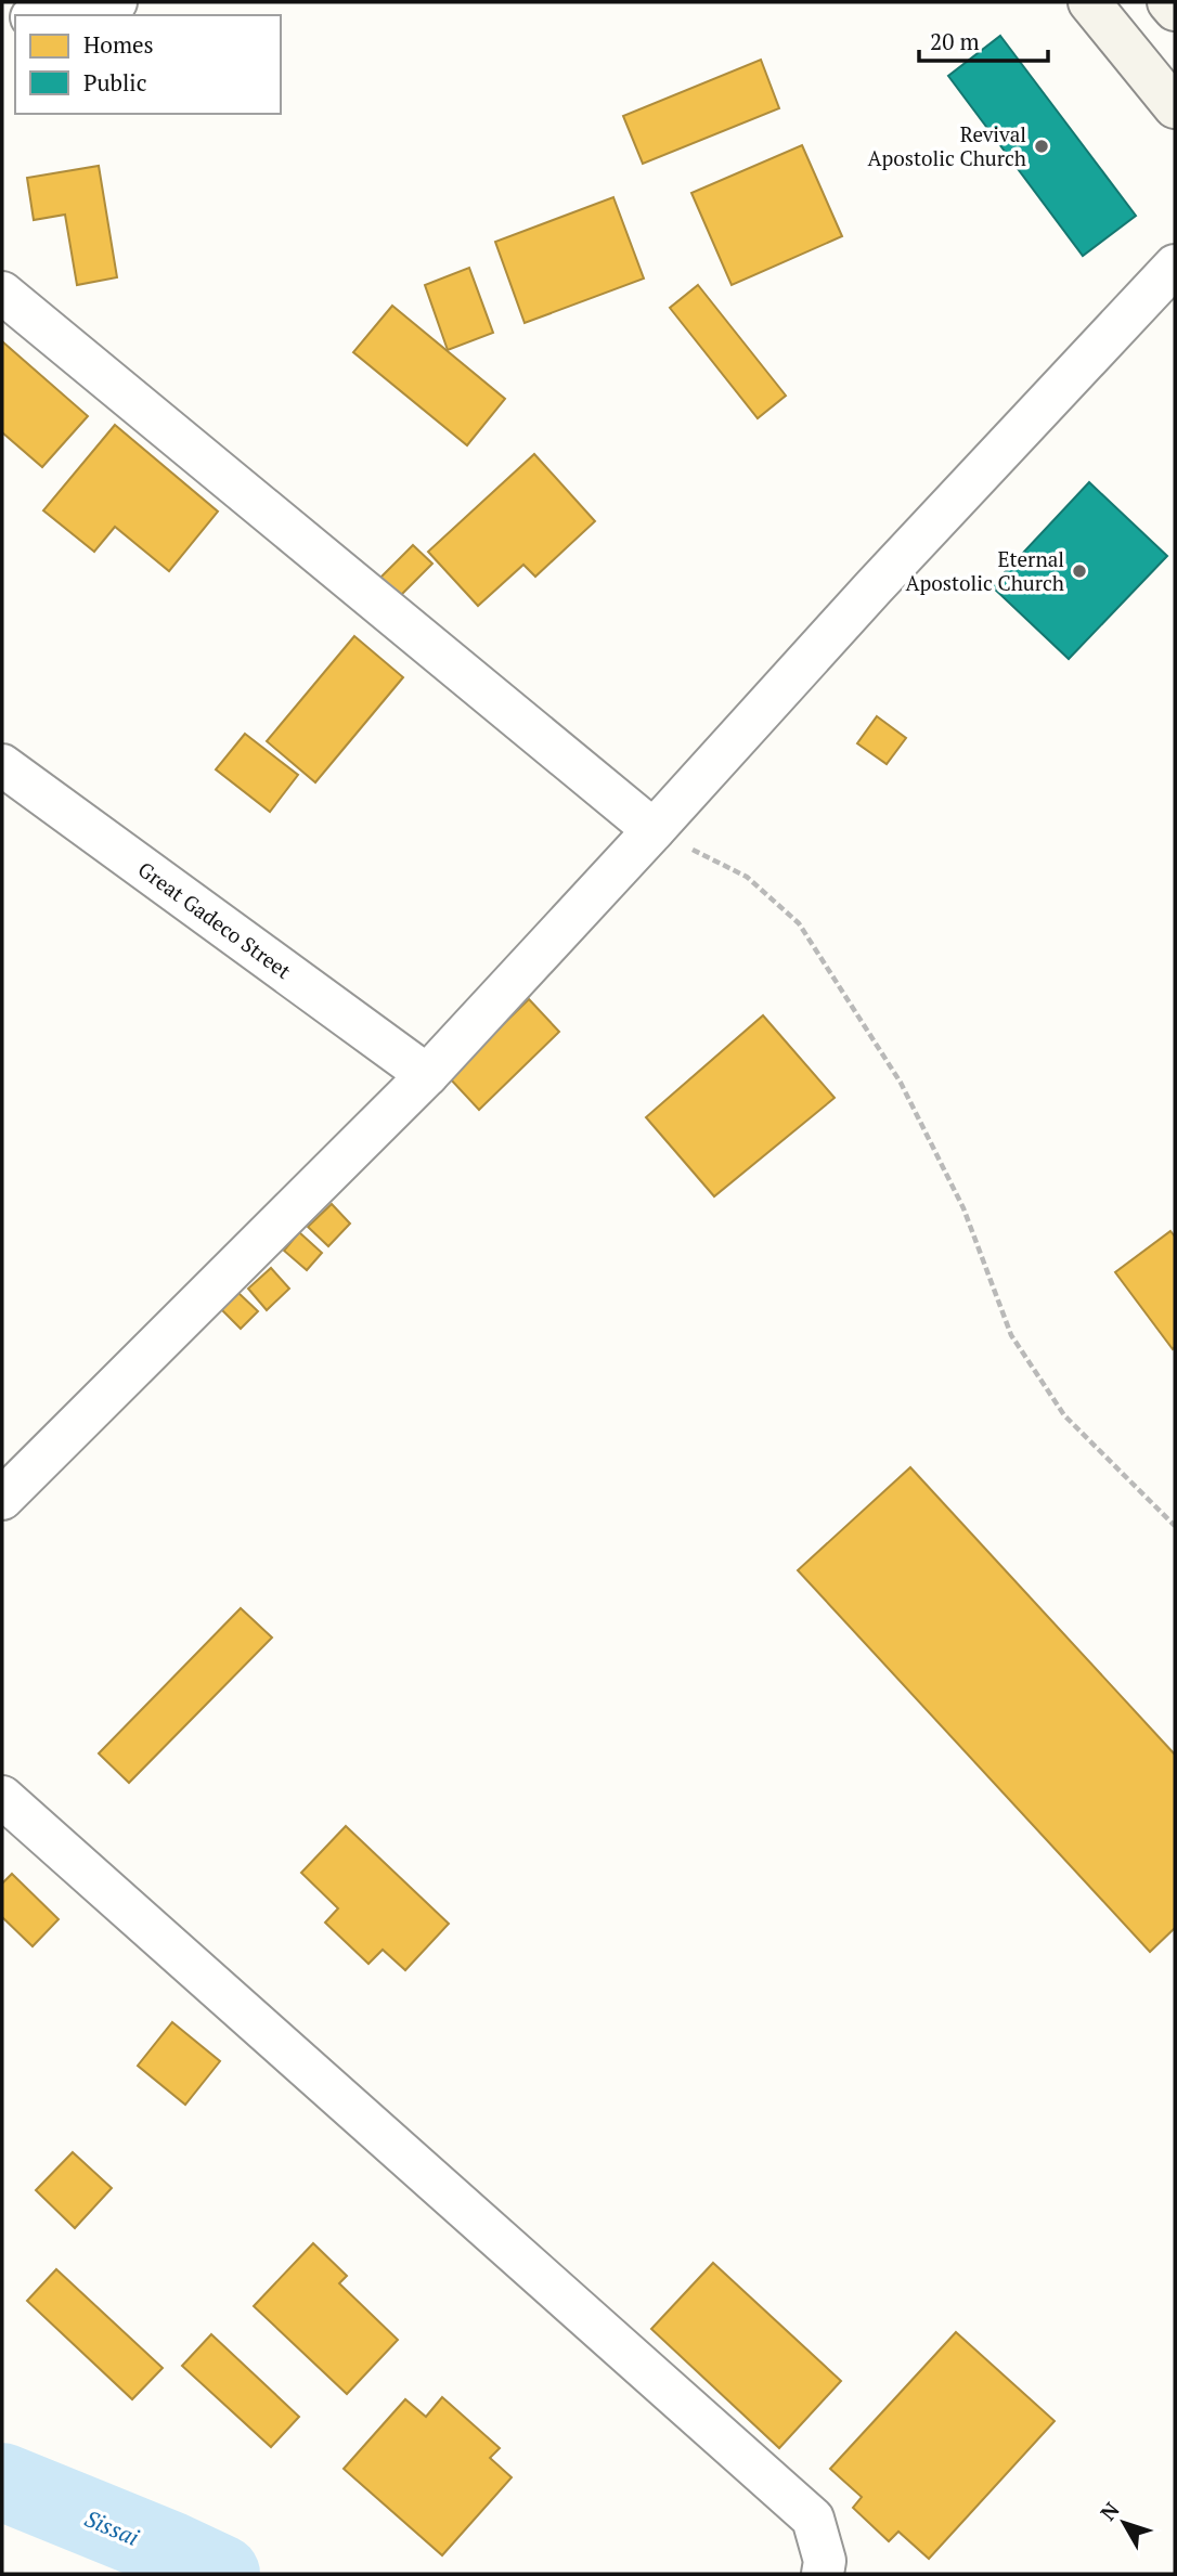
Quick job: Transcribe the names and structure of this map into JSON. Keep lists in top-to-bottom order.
{
  "streets": {
    "street": ["Great Gadeco Street"]
  },
  "water": ["Sissai"],
  "places": ["Revival Apostolic Church", "Eternal Apostolic Church"],
  "legend": ["Homes", "Public"],
  "scale_bar": "20 m",
  "north": "top left"
}
